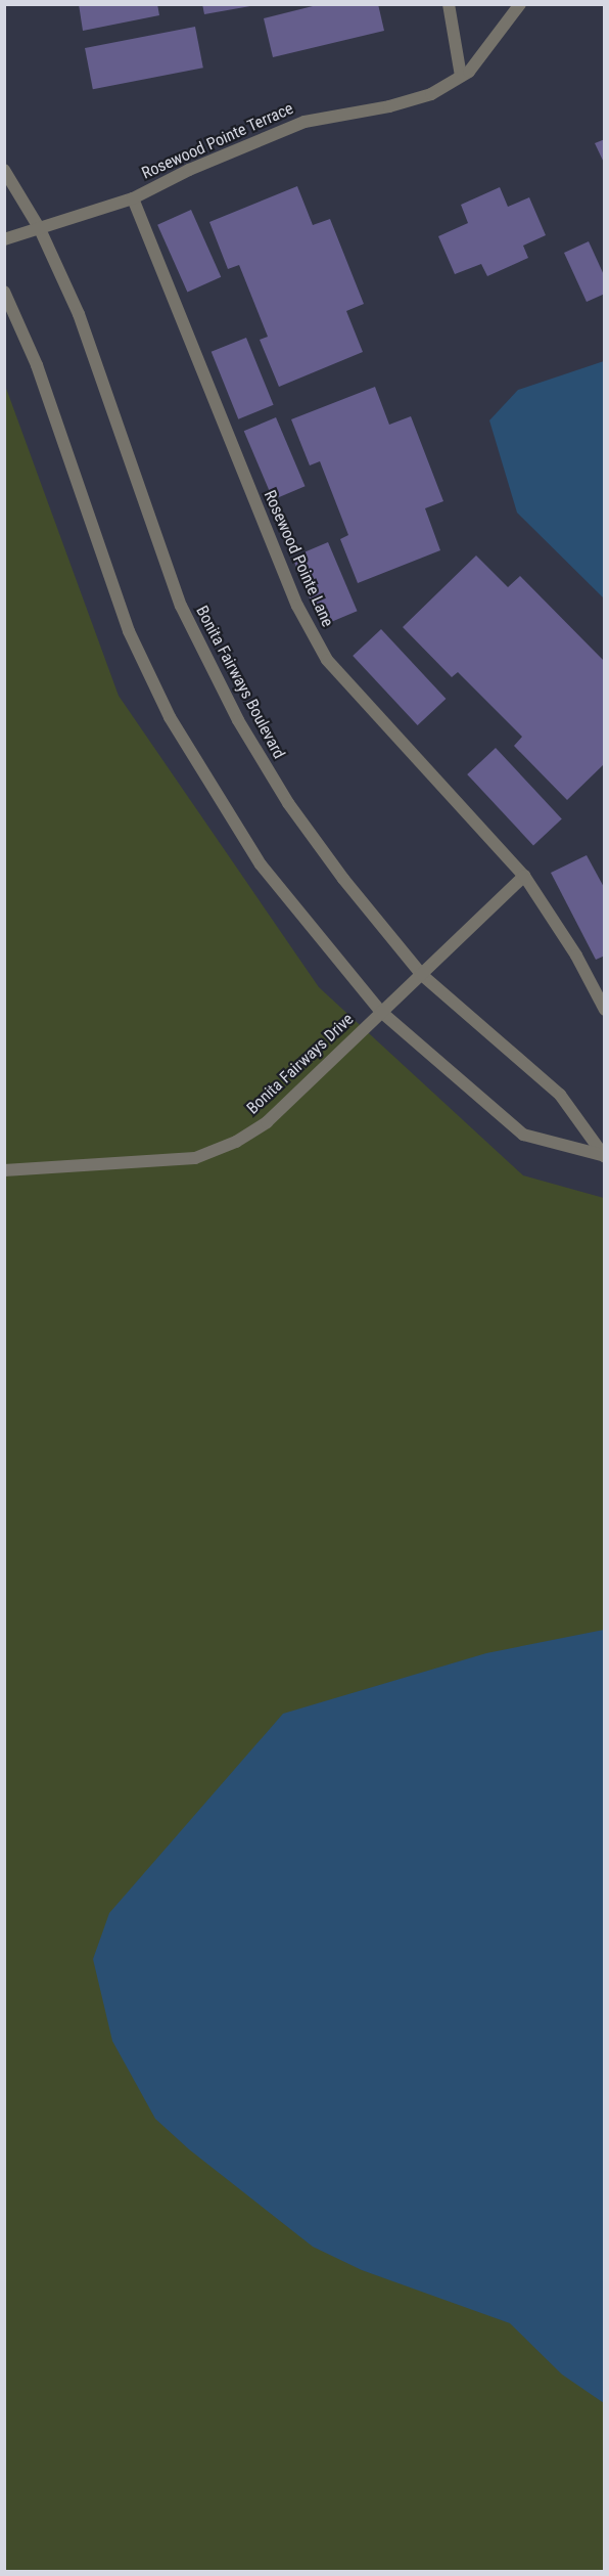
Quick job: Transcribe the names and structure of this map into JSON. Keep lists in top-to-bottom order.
{
  "streets": {
    "street": [
      "Rosewood Pointe Terrace",
      "Rosewood Pointe Lane",
      "Bonita Fairways Boulevard",
      "Bonita Fairways Drive"
    ]
  },
  "crossings": [
    ["Rosewood Pointe Terrace", "Rosewood Pointe Lane"],
    ["Rosewood Pointe Terrace", "Bonita Fairways Boulevard"],
    ["Bonita Fairways Boulevard", "Bonita Fairways Drive"]
  ]
}
